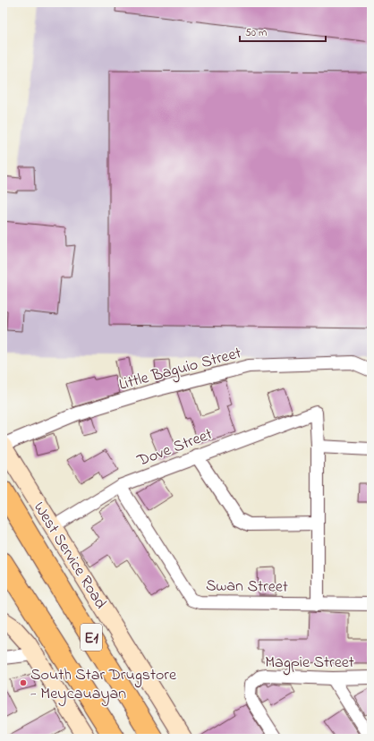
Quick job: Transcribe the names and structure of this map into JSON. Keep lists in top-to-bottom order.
{
  "streets": {
    "highway": ["E1"],
    "street": [
      "Little Baguio Street",
      "Dove Street",
      "West Service Road",
      "Swan Street",
      "Magpie Street"
    ]
  },
  "crossings": [
    ["Little Baguio Street", "West Service Road"],
    ["Dove Street", "West Service Road"],
    ["Dove Street", "Swan Street"]
  ],
  "places": ["South Star Drugstore - Meycauayan"],
  "scale_bar": "50 m"
}
